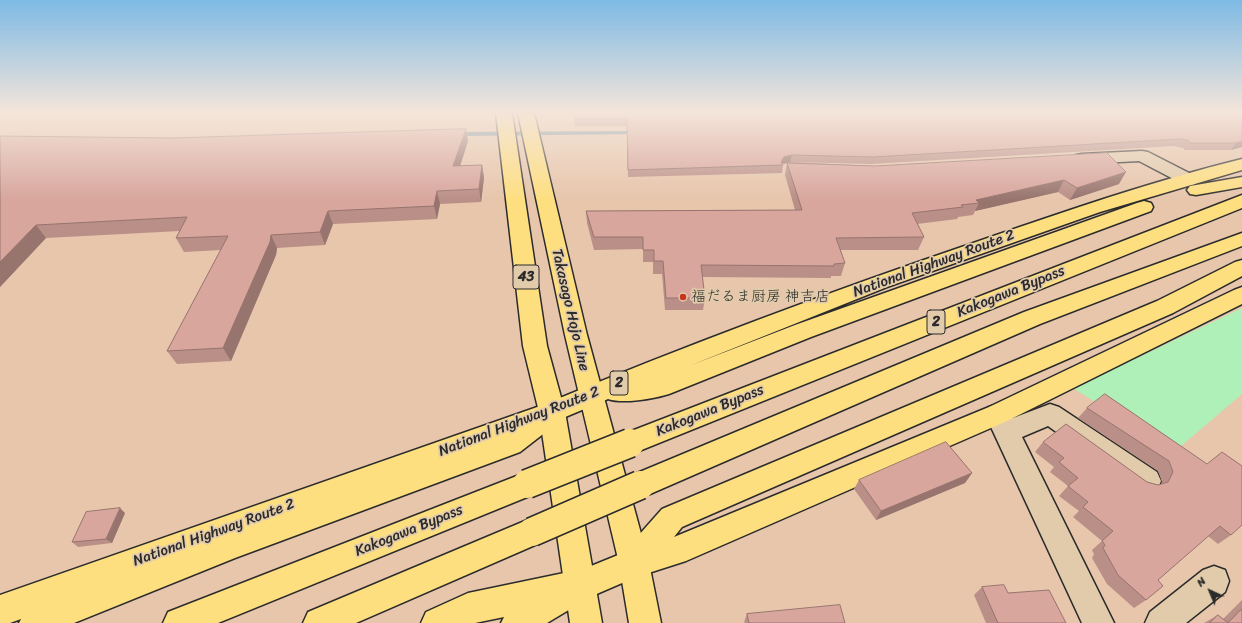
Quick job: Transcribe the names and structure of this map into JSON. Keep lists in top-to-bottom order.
{
  "streets": {
    "main road": [
      "National Highway Route 2",
      "43",
      "Kakogawa Bypass",
      "Takasago Hojo Line",
      "2"
    ]
  },
  "crossings": [
    ["National Highway Route 2", "43"],
    ["National Highway Route 2", "Takasago Hojo Line"]
  ],
  "places": ["福だるま厨房 神吉店"],
  "north": "top left"
}
